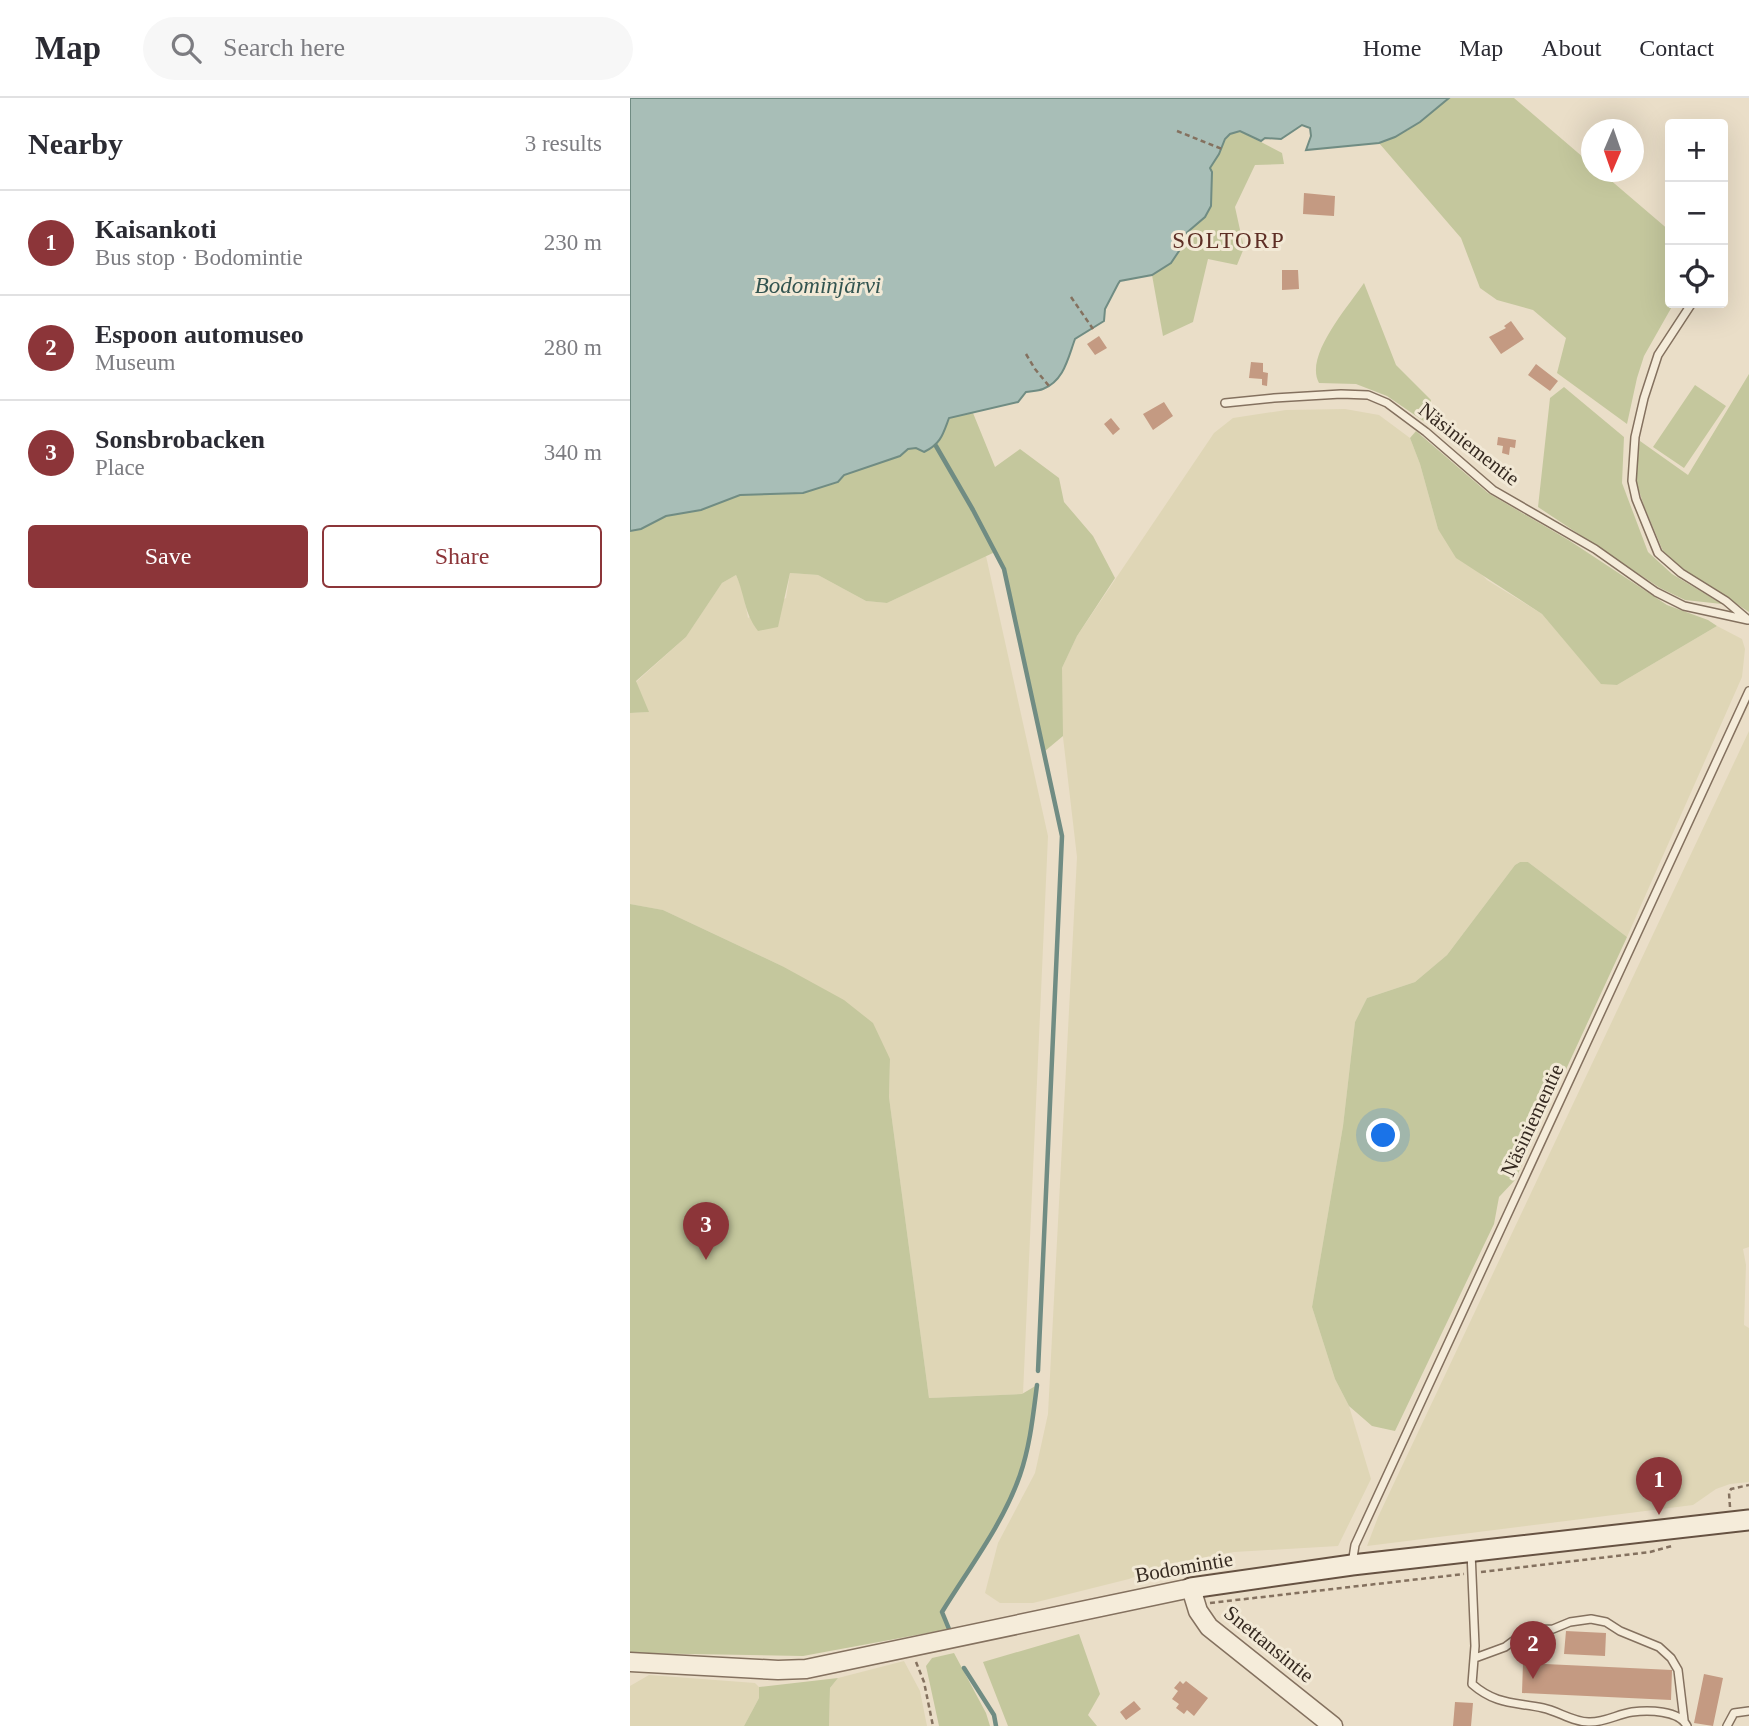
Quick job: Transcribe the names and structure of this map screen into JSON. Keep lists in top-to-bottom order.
{
  "streets": {
    "main road": ["Bodomintie"],
    "street": ["Snettansintie"],
    "lane": ["Näsiniementie"]
  },
  "crossings": [
    ["Näsiniementie", "Bodomintie"],
    ["Bodomintie", "Snettansintie"]
  ],
  "districts": ["SOLTORP"],
  "water": ["Bodominjärvi"],
  "north": "bottom",
  "page": {
    "header": "Map",
    "search": "Search here",
    "nav": [
      "Home",
      "Map",
      "About",
      "Contact"
    ],
    "heading": ["Nearby", "3 results"],
    "map_buttons": ["+", "−"],
    "list": [
      {
        "mark": "1",
        "name": "Kaisankoti",
        "note": "Bus stop · Bodomintie",
        "value": "230 m"
      },
      {
        "mark": "2",
        "name": "Espoon automuseo",
        "note": "Museum",
        "value": "280 m"
      },
      {
        "mark": "3",
        "name": "Sonsbrobacken",
        "note": "Place",
        "value": "340 m"
      }
    ],
    "buttons": ["Save", "Share"],
    "pins": ["3", "1", "2"]
  }
}
